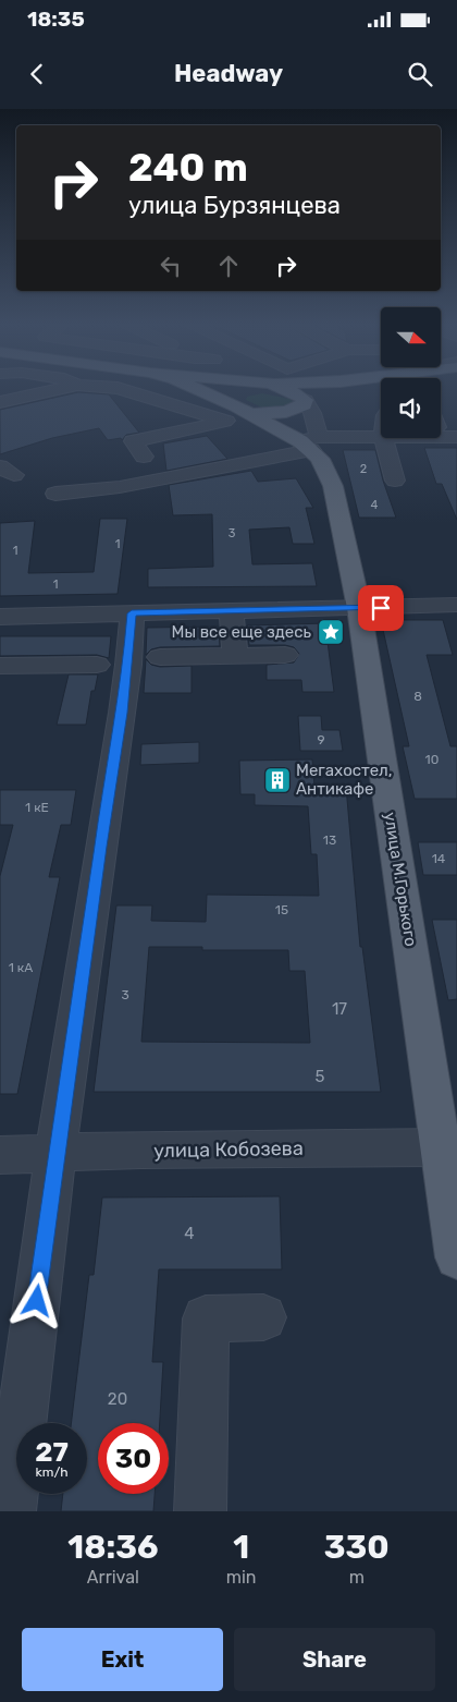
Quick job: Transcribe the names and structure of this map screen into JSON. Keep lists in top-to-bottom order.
{
  "streets": {
    "main road": ["улица М.Горького"],
    "street": ["улица Кобозева"]
  },
  "crossings": [
    ["улица М.Горького", "улица Кобозева"]
  ],
  "places": {
    "place": ["Мы все еще здесь"],
    "building": ["Мегахостел, Антикафе"]
  },
  "house_numbers": [
    "2",
    "4",
    "3",
    "1",
    "1",
    "1",
    "8",
    "9",
    "10",
    "1 кE",
    "13",
    "14",
    "15",
    "1 кA",
    "3",
    "17",
    "5",
    "4",
    "20"
  ],
  "north": "right",
  "page": {
    "status": "18:35",
    "header": "Headway",
    "turn": ["240 m", "улица Бурзянцева"],
    "speed": "27 km/h",
    "limit": "30",
    "eta": [
      "18:36",
      "Arrival",
      "1",
      "min",
      "330",
      "m"
    ],
    "buttons": ["Exit", "Share"]
  }
}
